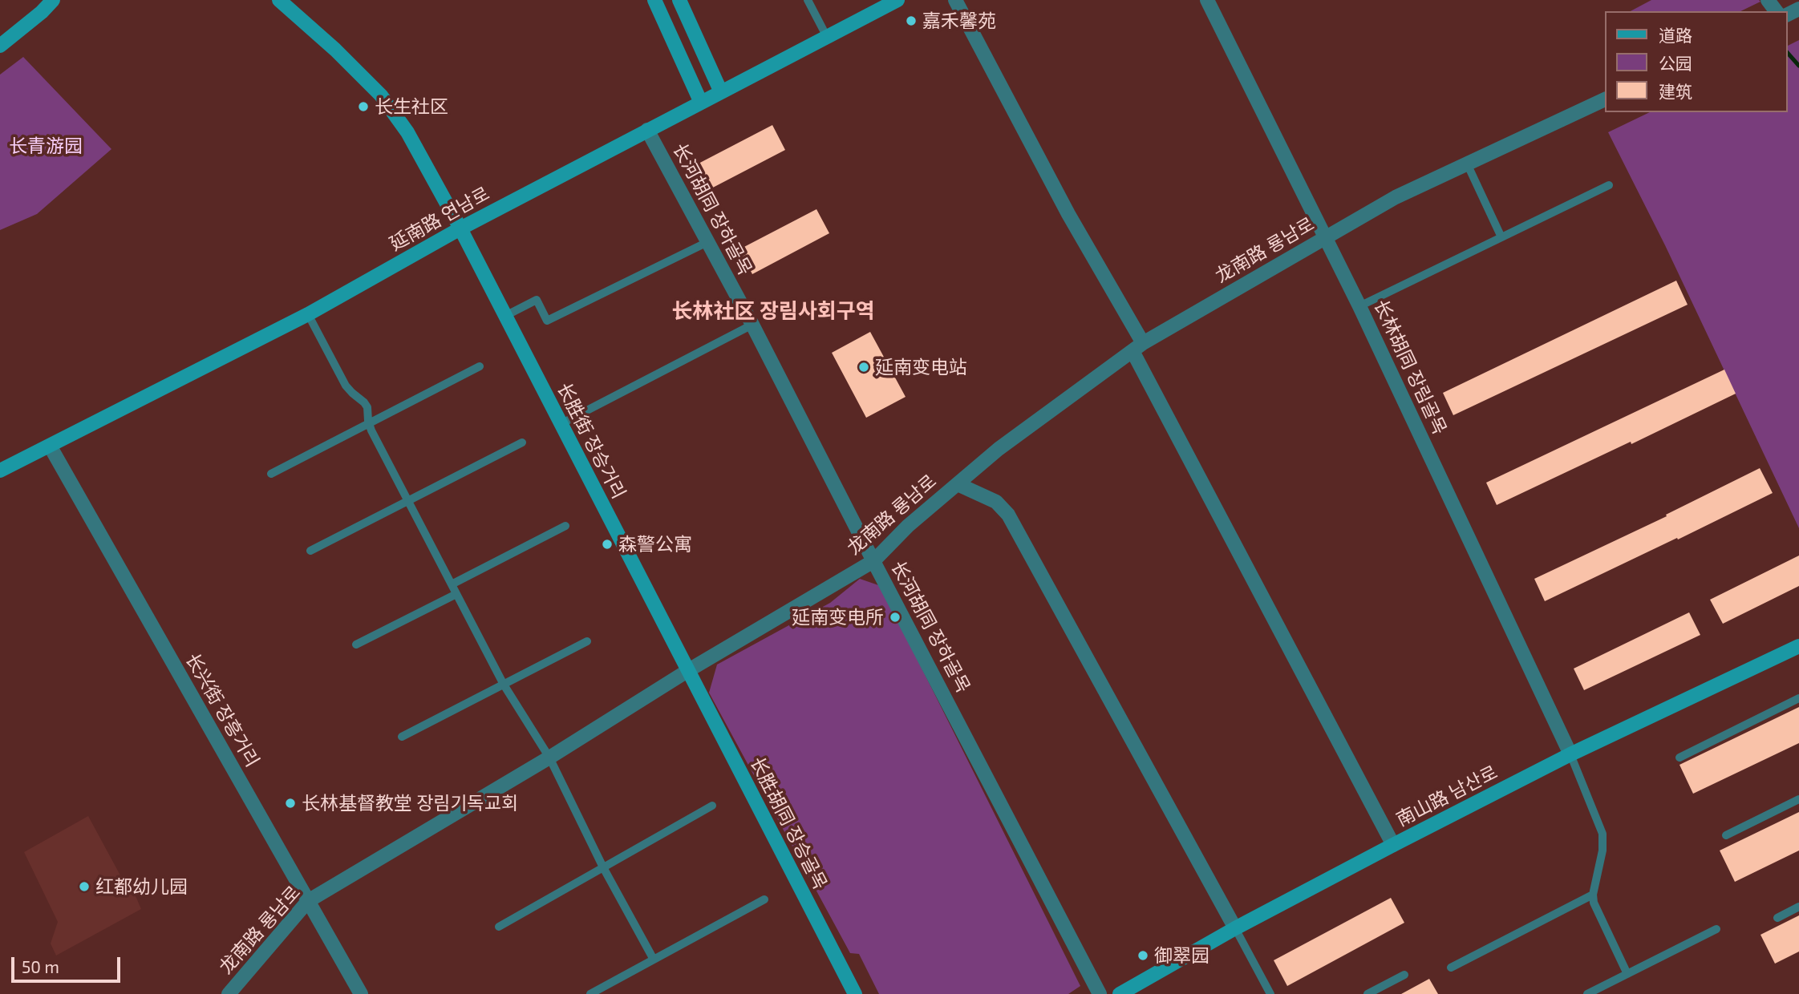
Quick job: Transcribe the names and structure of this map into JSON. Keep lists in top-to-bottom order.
{
  "streets": {
    "street": [
      "长河胡同 장하골목",
      "延南路 연남로",
      "龙南路 룡남로",
      "长林胡同 장림골목",
      "长胜街 장승거리",
      "长兴街 장흥거리",
      "南山路 남산로",
      "长胜胡同 장승골목"
    ]
  },
  "crossings": [
    ["长河胡同 장하골목", "延南路 연남로"],
    ["长河胡同 장하골목", "龙南路 룡남로"],
    ["延南路 연남로", "长胜街 장승거리"],
    ["延南路 연남로", "长兴街 장흥거리"],
    ["龙南路 룡남로", "长林胡同 장림골목"],
    ["龙南路 룡남로", "长胜街 장승거리"],
    ["龙南路 룡남로", "长兴街 장흥거리"],
    ["龙南路 룡남로", "长胜胡同 장승골목"],
    ["长林胡同 장림골목", "南山路 남산로"],
    ["长胜街 장승거리", "长胜胡同 장승골목"]
  ],
  "districts": ["长林社区 장림사회구역"],
  "parks": ["长青游园"],
  "places": [
    "嘉禾馨苑",
    "长生社区",
    "延南变电站",
    "森警公寓",
    "延南变电所",
    "长林基督教堂 장림기독교회",
    "红都幼儿园",
    "御翠园"
  ],
  "legend": ["道路", "公园", "建筑"],
  "scale_bar": "50 m"
}
